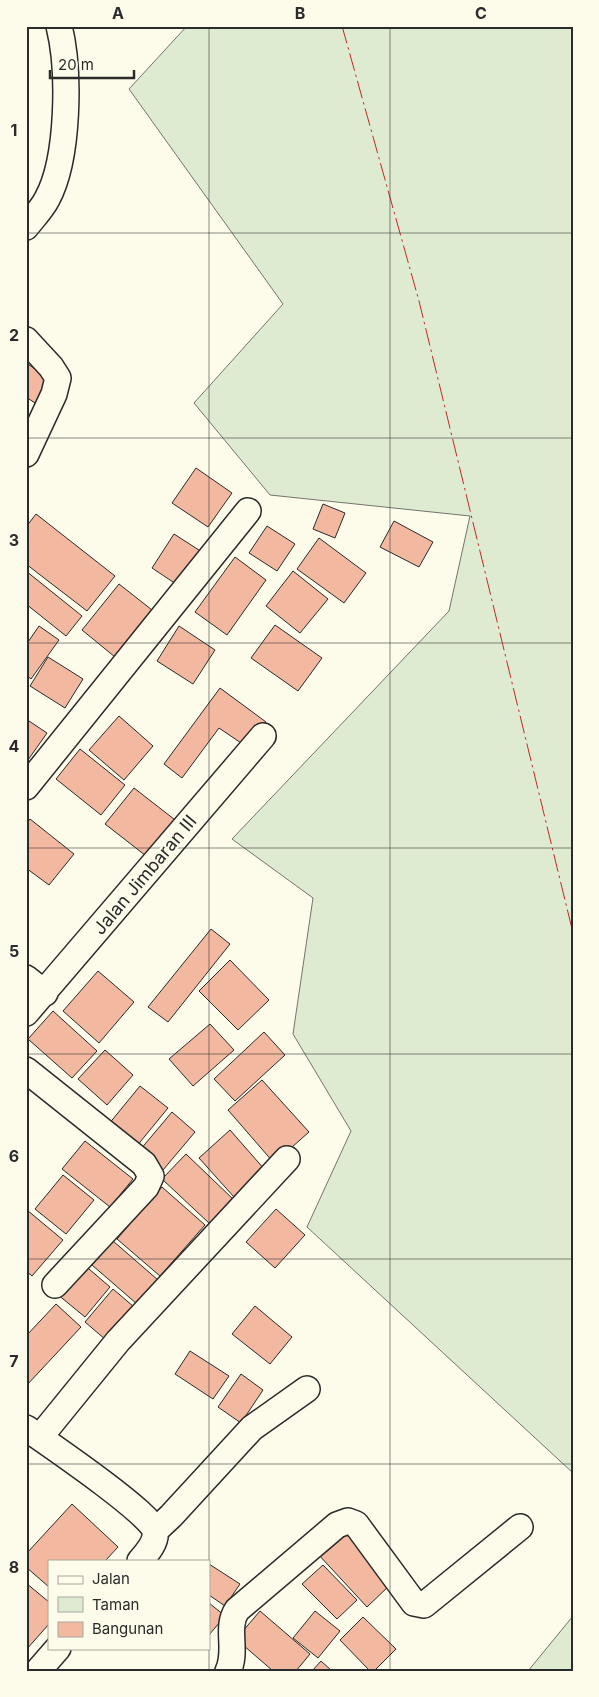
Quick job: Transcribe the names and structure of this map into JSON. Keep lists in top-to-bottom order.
{
  "streets": {
    "street": ["Jalan Jimbaran III"]
  },
  "legend": ["Jalan", "Taman", "Bangunan"],
  "scale_bar": "20 m",
  "grid": {
    "columns": ["A", "B", "C"],
    "rows": [
      "1",
      "2",
      "3",
      "4",
      "5",
      "6",
      "7",
      "8"
    ]
  }
}
